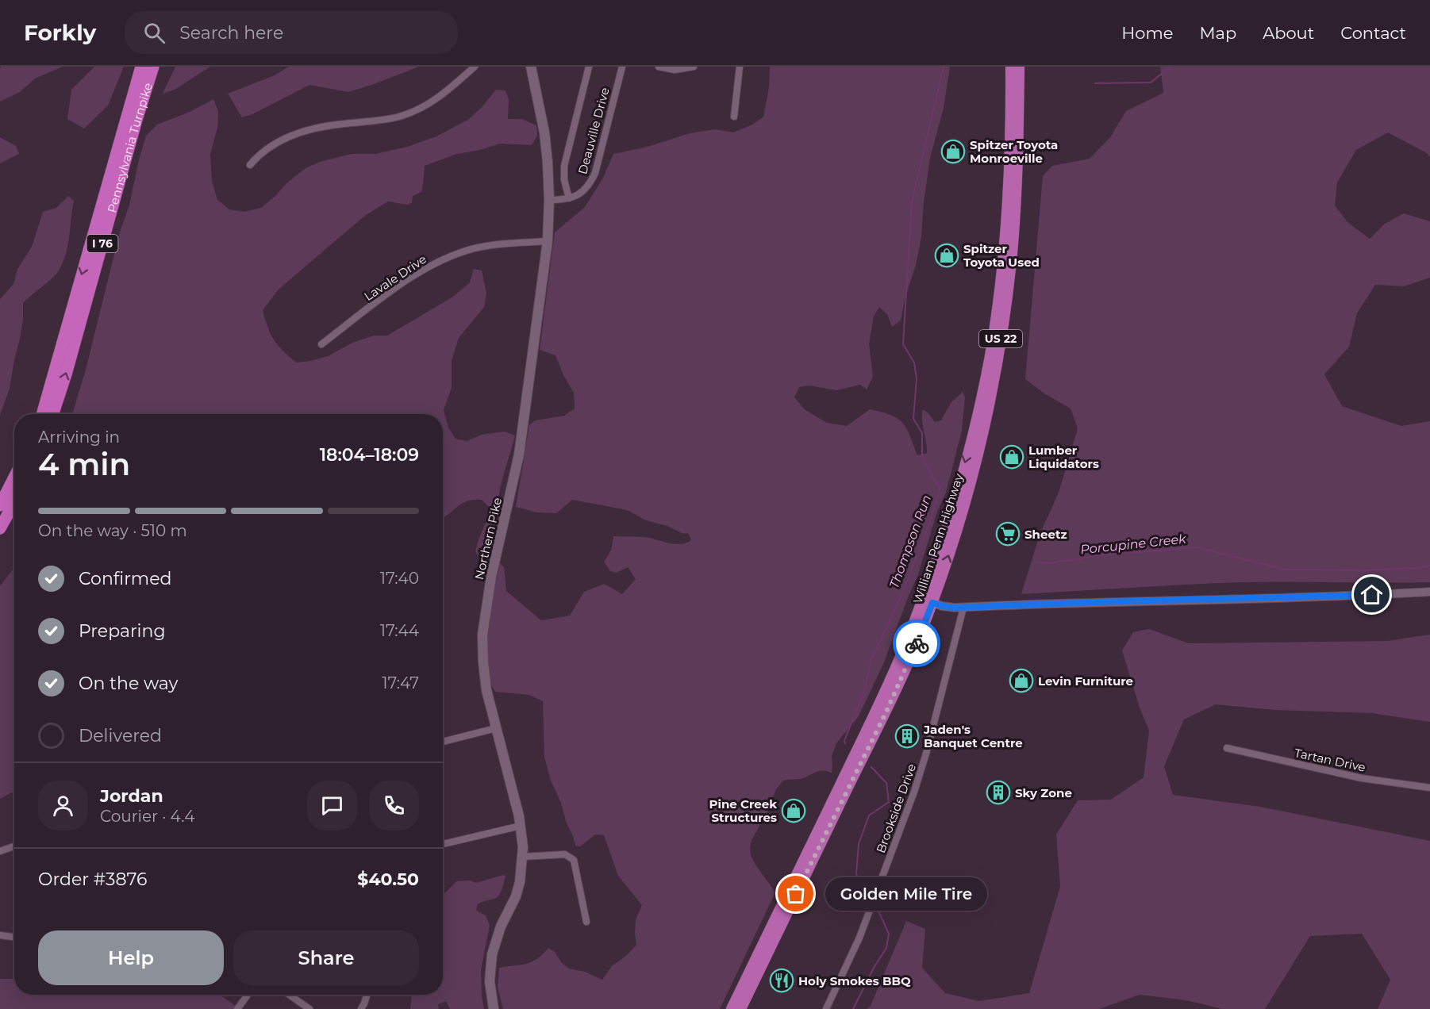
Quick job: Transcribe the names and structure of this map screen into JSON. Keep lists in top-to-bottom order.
{
  "streets": {
    "highway": [
      "Pennsylvania Turnpike",
      "I 76",
      "US 22",
      "William Penn Highway"
    ],
    "main road": ["Northern Pike"],
    "street": [
      "Deauville Drive",
      "Lavale Drive",
      "Tartan Drive",
      "Brookside Drive"
    ]
  },
  "crossings": [
    ["Lavale Drive", "Northern Pike"]
  ],
  "water": ["Thompson Run", "Porcupine Creek"],
  "places": {
    "shop": [
      "Spitzer Toyota Monroeville",
      "Spitzer Toyota Used",
      "Lumber Liquidators",
      "Levin Furniture",
      "Pine Creek Structures"
    ],
    "supermarket": ["Sheetz"],
    "building": ["Jaden's Banquet Centre", "Sky Zone"],
    "other": ["Golden Mile Tire"],
    "restaurant": ["Holy Smokes BBQ"]
  },
  "page": {
    "header": "Forkly",
    "search": "Search here",
    "nav": [
      "Home",
      "Map",
      "About",
      "Contact"
    ],
    "heading": ["4 min", "Arriving in", "18:04–18:09"],
    "panel": [
      "Jordan",
      "Courier · 4.4",
      "Order #3876",
      "$40.50"
    ],
    "bar": "On the way · 510 m",
    "list": [
      ["Confirmed", "17:40"],
      ["Preparing", "17:44"],
      ["On the way", "17:47"],
      "Delivered"
    ],
    "bubble": "Golden Mile Tire",
    "buttons": ["Help", "Share"]
  }
}
